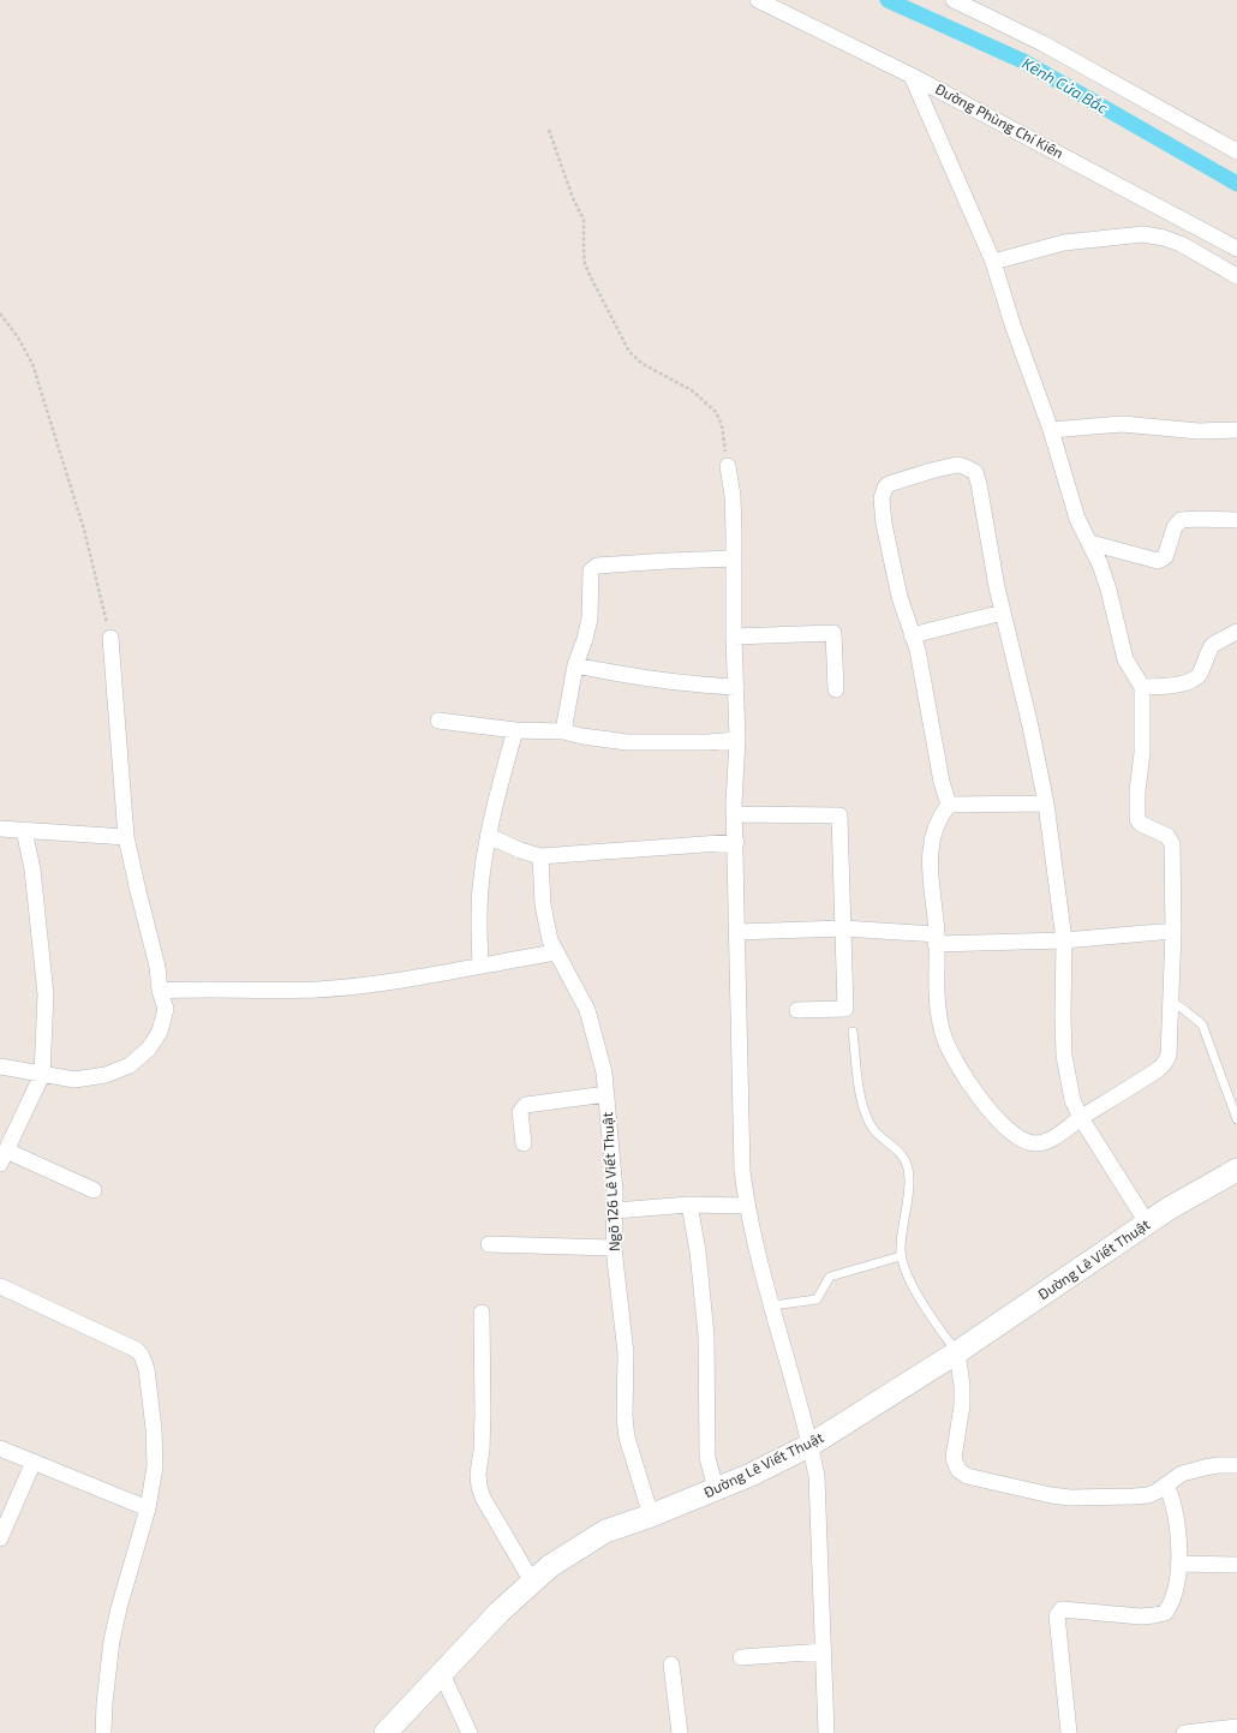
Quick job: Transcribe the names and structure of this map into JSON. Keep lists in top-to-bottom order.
{
  "streets": {
    "main road": ["Đường Lê Viết Thuật"],
    "street": ["Đường Phùng Chí Kiên", "Ngõ 126 Lê Viết Thuật"]
  },
  "crossings": [
    ["Ngõ 126 Lê Viết Thuật", "Đường Lê Viết Thuật"]
  ],
  "water": ["Kênh Cửa Bắc"]
}
